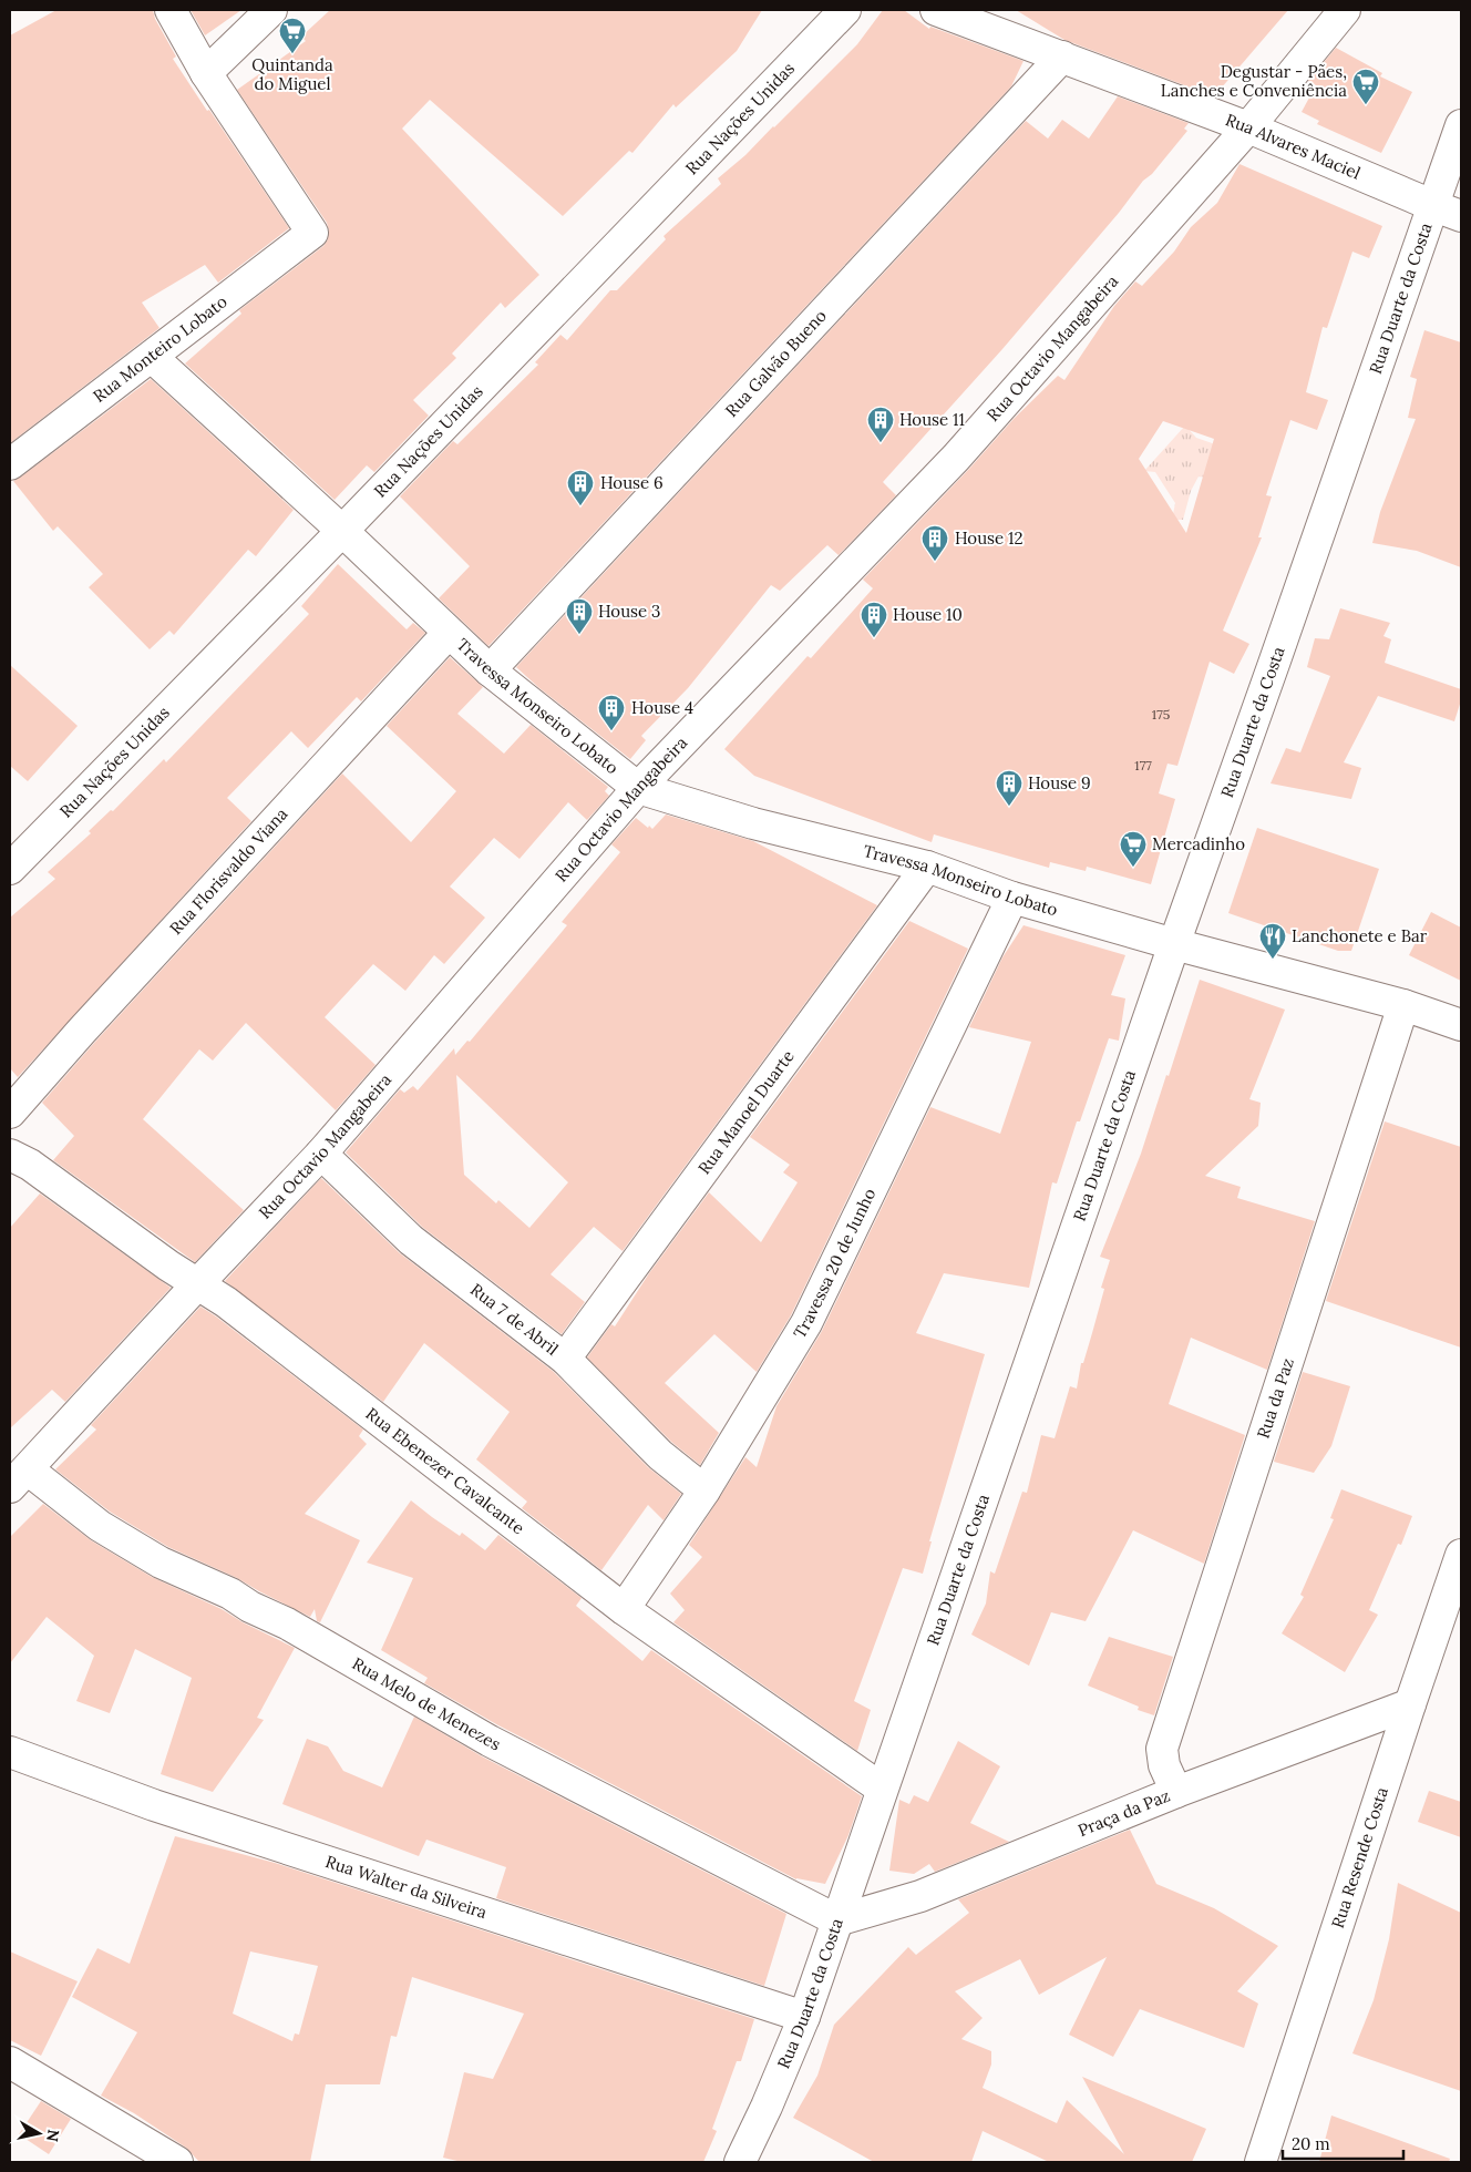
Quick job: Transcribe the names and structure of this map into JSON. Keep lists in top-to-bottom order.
{
  "streets": {
    "street": [
      "Rua Nações Unidas",
      "Rua Alvares Maciel",
      "Rua Duarte da Costa",
      "Rua Monteiro Lobato",
      "Rua Octavio Mangabeira",
      "Rua Galvão Bueno",
      "Travessa Monseiro Lobato",
      "Rua Florisvaldo Viana",
      "Rua Manoel Duarte",
      "Travessa 20 de Junho",
      "Rua 7 de Abril",
      "Rua da Paz",
      "Rua Ebenezer Cavalcante",
      "Rua Melo de Menezes",
      "Praça da Paz",
      "Rua Resende Costa",
      "Rua Walter da Silveira"
    ]
  },
  "crossings": [
    ["Rua Nações Unidas", "Travessa Monseiro Lobato"],
    ["Rua Alvares Maciel", "Rua Duarte da Costa"],
    ["Rua Alvares Maciel", "Rua Octavio Mangabeira"],
    ["Rua Alvares Maciel", "Rua Galvão Bueno"],
    ["Rua Duarte da Costa", "Travessa Monseiro Lobato"],
    ["Rua Duarte da Costa", "Rua Ebenezer Cavalcante"],
    ["Rua Duarte da Costa", "Rua Melo de Menezes"],
    ["Rua Duarte da Costa", "Praça da Paz"],
    ["Rua Duarte da Costa", "Rua Walter da Silveira"],
    ["Rua Monteiro Lobato", "Travessa Monseiro Lobato"],
    ["Rua Octavio Mangabeira", "Travessa Monseiro Lobato"],
    ["Rua Octavio Mangabeira", "Rua 7 de Abril"],
    ["Rua Octavio Mangabeira", "Rua Ebenezer Cavalcante"],
    ["Rua Octavio Mangabeira", "Rua Melo de Menezes"],
    ["Rua Galvão Bueno", "Travessa Monseiro Lobato"],
    ["Travessa Monseiro Lobato", "Rua Florisvaldo Viana"],
    ["Travessa Monseiro Lobato", "Rua Manoel Duarte"],
    ["Travessa Monseiro Lobato", "Travessa 20 de Junho"],
    ["Travessa Monseiro Lobato", "Rua da Paz"],
    ["Rua Manoel Duarte", "Rua 7 de Abril"],
    ["Travessa 20 de Junho", "Rua 7 de Abril"],
    ["Travessa 20 de Junho", "Rua Ebenezer Cavalcante"],
    ["Rua da Paz", "Praça da Paz"],
    ["Rua Melo de Menezes", "Praça da Paz"],
    ["Praça da Paz", "Rua Resende Costa"]
  ],
  "places": {
    "supermarket": ["Quintanda do Miguel", "Degustar - Pães, Lanches e Conveniência", "Mercadinho"],
    "building": [
      "House 11",
      "House 6",
      "House 12",
      "House 3",
      "House 10",
      "House 4",
      "House 9"
    ],
    "restaurant": ["Lanchonete e Bar"]
  },
  "house_numbers": ["175", "177"],
  "scale_bar": "20 m",
  "north": "right"
}
